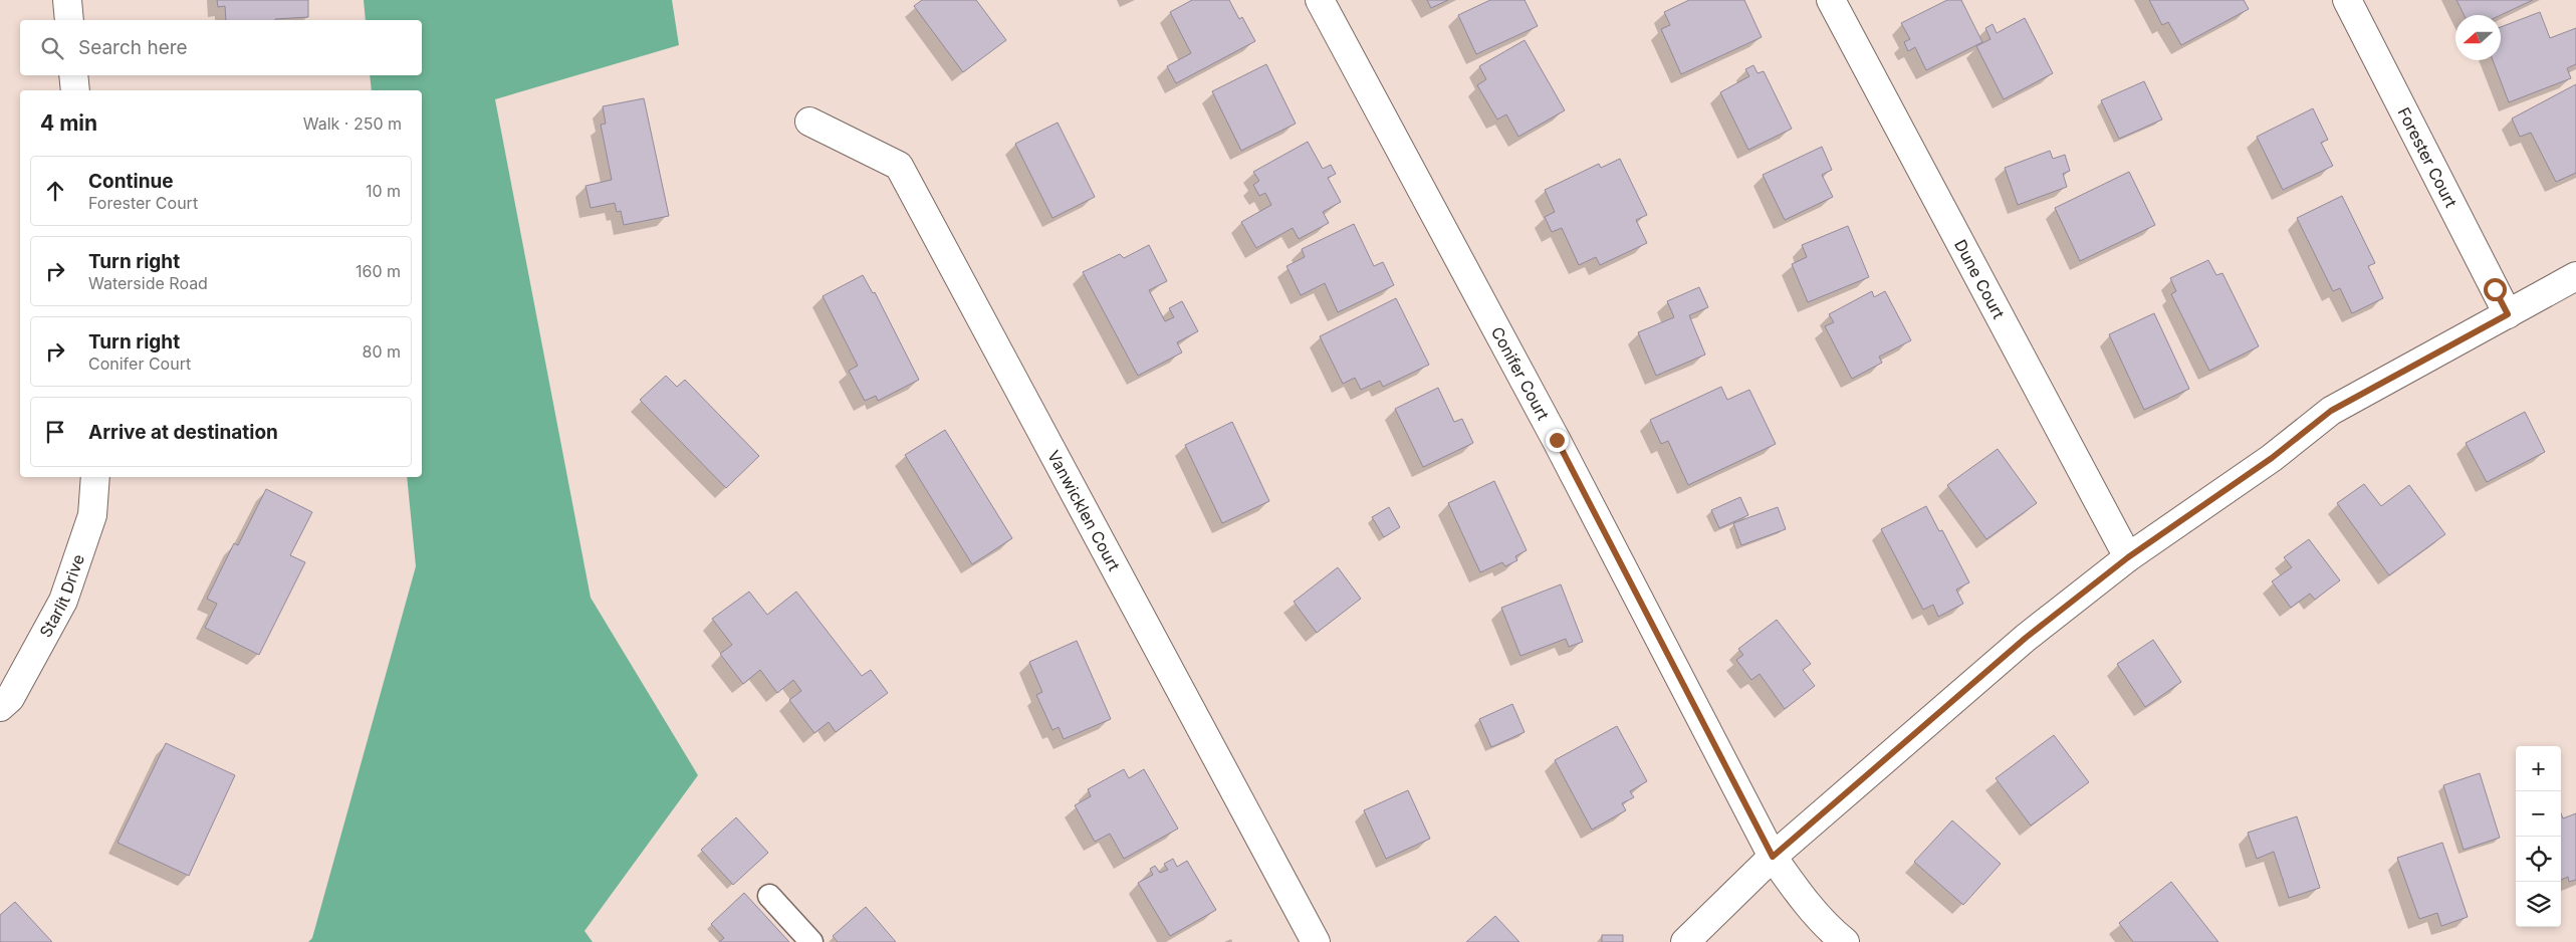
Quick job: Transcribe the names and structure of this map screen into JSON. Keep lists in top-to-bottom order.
{
  "streets": {
    "street": [
      "Forester Court",
      "Dune Court",
      "Conifer Court",
      "Vanwicklen Court",
      "Starlit Drive"
    ]
  },
  "north": "left",
  "page": {
    "search": "Search here",
    "heading": ["4 min", "Walk · 250 m"],
    "list": [
      ["Continue", "Forester Court", "10 m"],
      ["Turn right", "Waterside Road", "160 m"],
      ["Turn right", "Conifer Court", "80 m"],
      "Arrive at destination"
    ],
    "map_buttons": ["+", "−"]
  }
}
